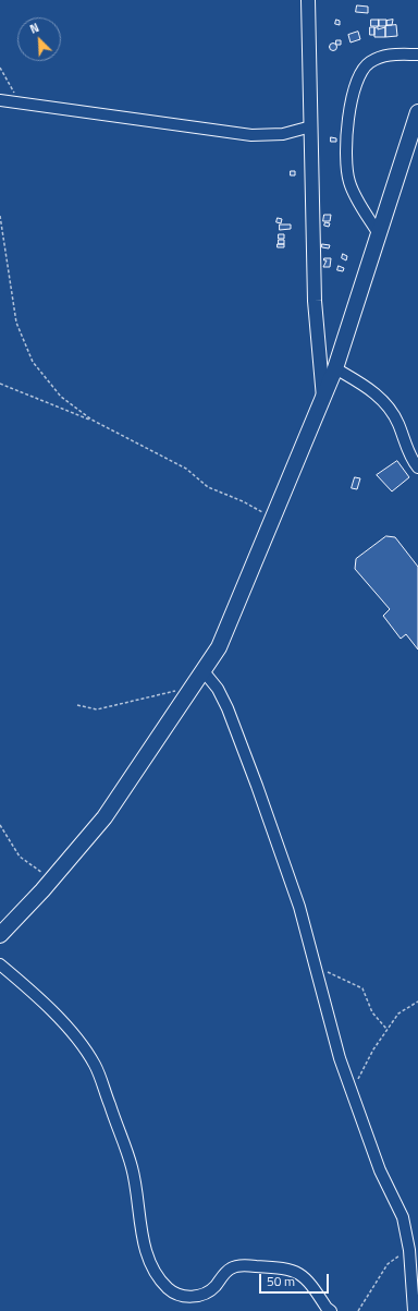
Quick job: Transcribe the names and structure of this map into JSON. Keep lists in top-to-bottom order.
{
  "scale_bar": "50 m",
  "north": "top left"
}
